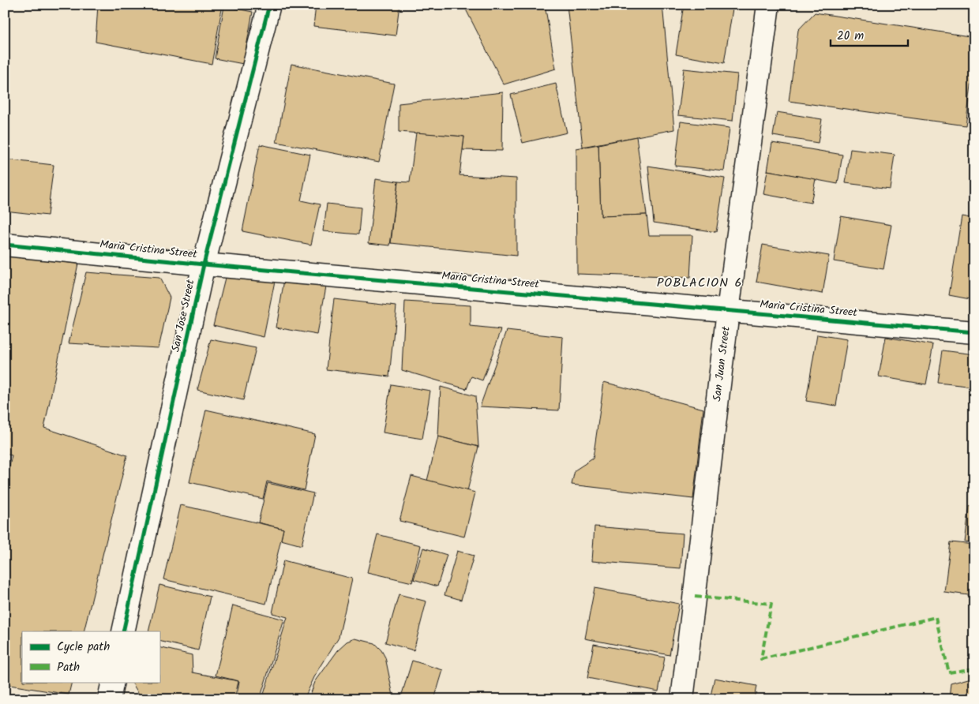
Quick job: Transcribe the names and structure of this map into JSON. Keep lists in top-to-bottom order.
{
  "streets": {
    "street": ["Maria Cristina Street", "San Jose Street", "San Juan Street"]
  },
  "crossings": [
    ["Maria Cristina Street", "San Jose Street"],
    ["Maria Cristina Street", "San Juan Street"]
  ],
  "districts": ["POBLACION 6"],
  "legend": ["Cycle path", "Path"],
  "scale_bar": "20 m"
}
